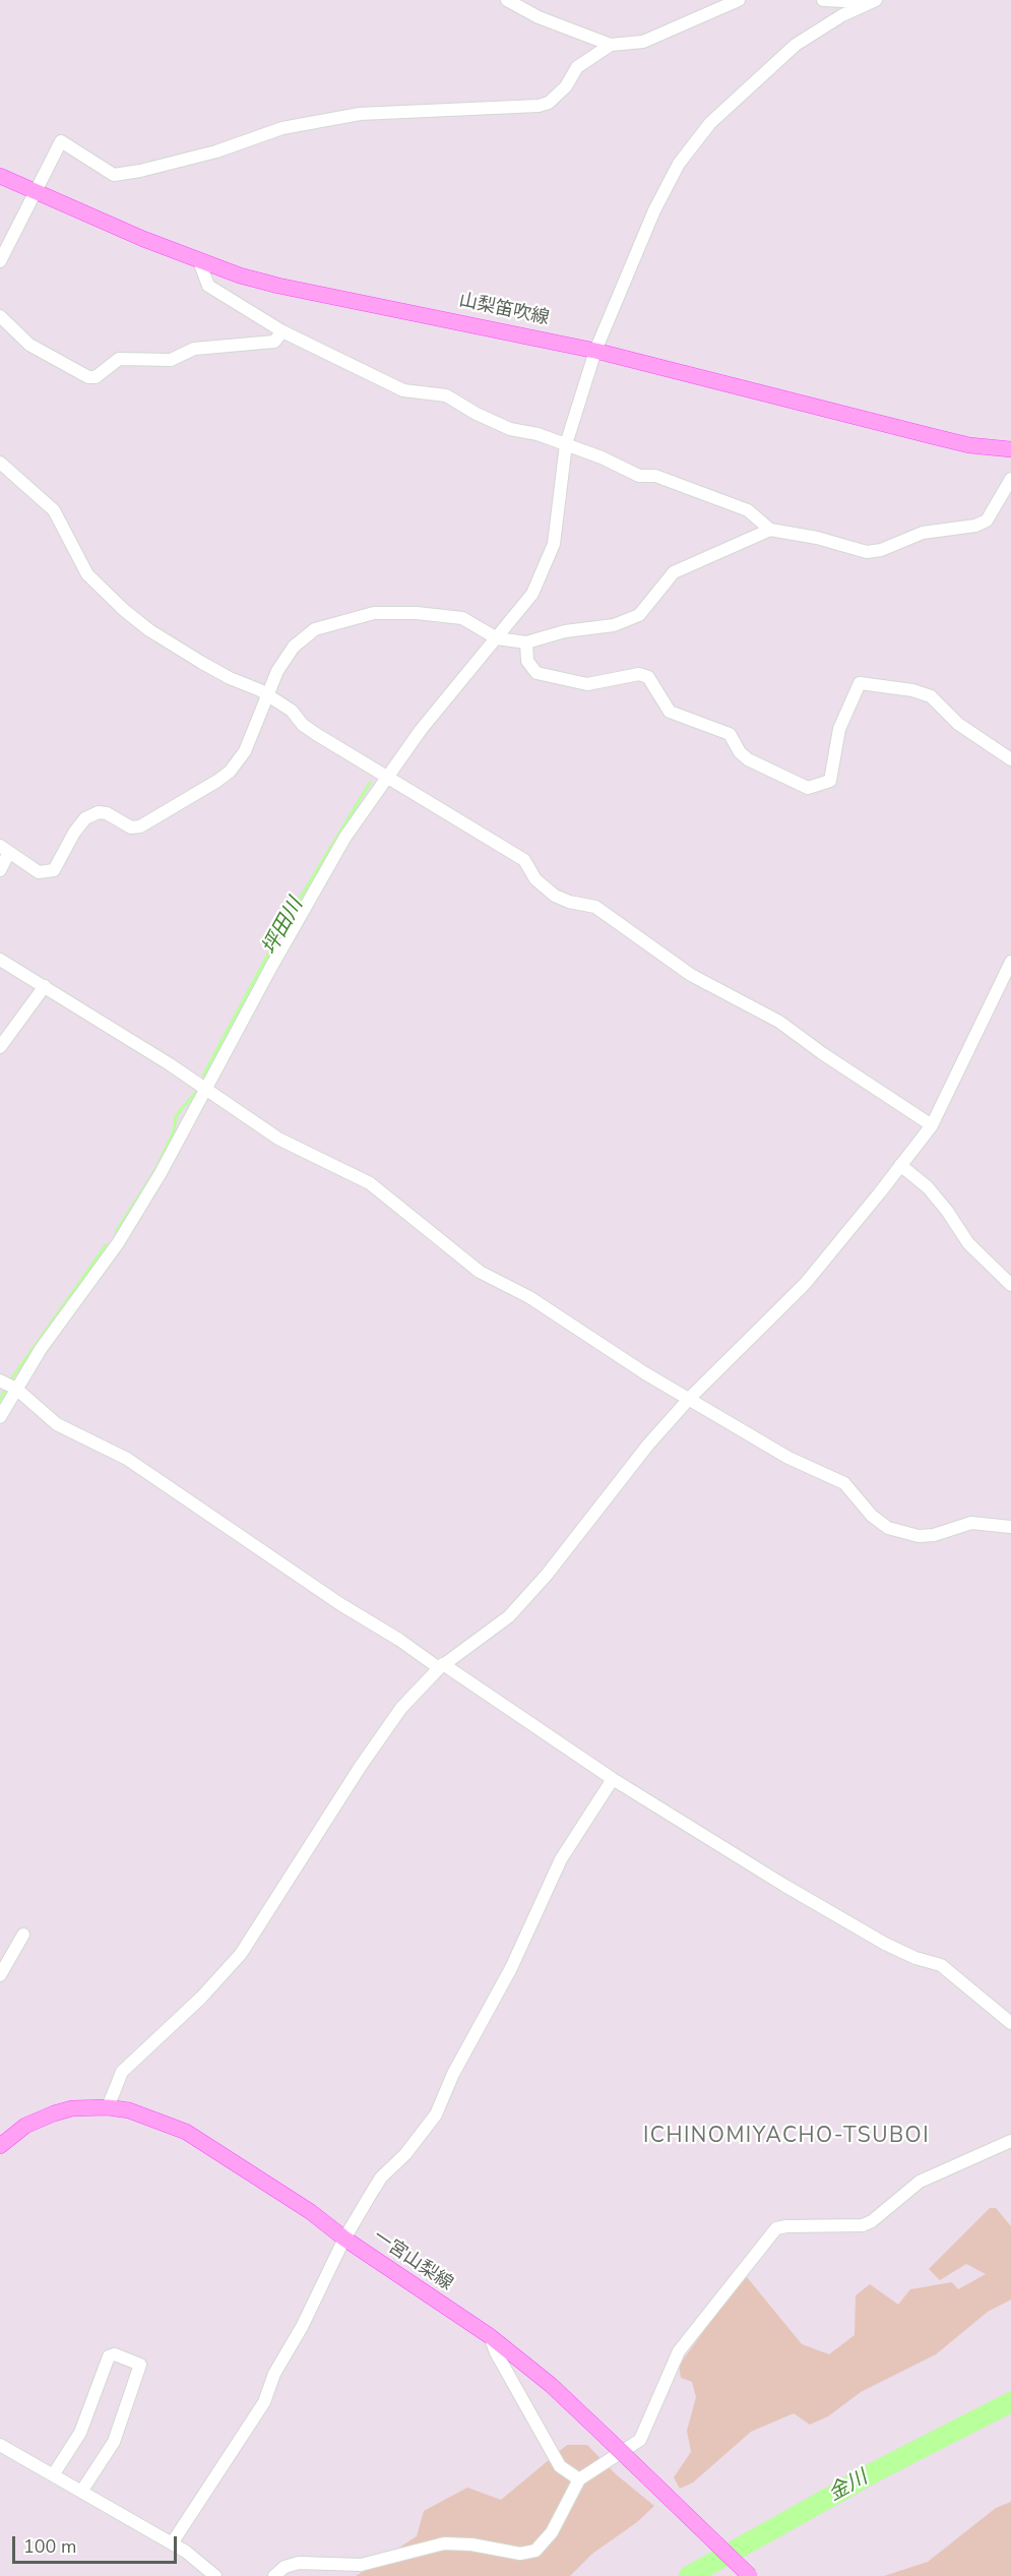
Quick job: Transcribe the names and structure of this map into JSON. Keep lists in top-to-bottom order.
{
  "streets": {
    "main road": ["山梨笛吹線", "一宮山梨線"]
  },
  "districts": ["ICHINOMIYACHO-TSUBOI"],
  "water": ["坪田川", "金川"],
  "scale_bar": "100 m"
}
